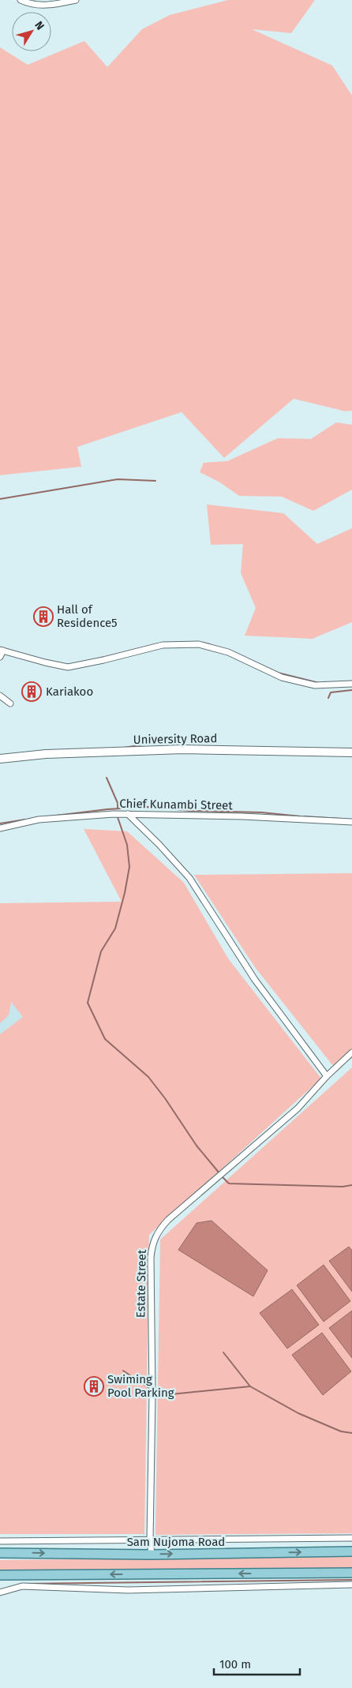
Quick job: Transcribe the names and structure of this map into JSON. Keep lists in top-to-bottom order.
{
  "streets": {
    "main road": ["Sam Nujoma Road"],
    "street": ["University Road", "Chief Kunambi Street", "Estate Street"]
  },
  "crossings": [
    ["Estate Street", "Sam Nujoma Road"]
  ],
  "places": {
    "building": ["Hall of Residence5", "Kariakoo", "Swiming Pool Parking"]
  },
  "scale_bar": "100 m",
  "north": "top right"
}
